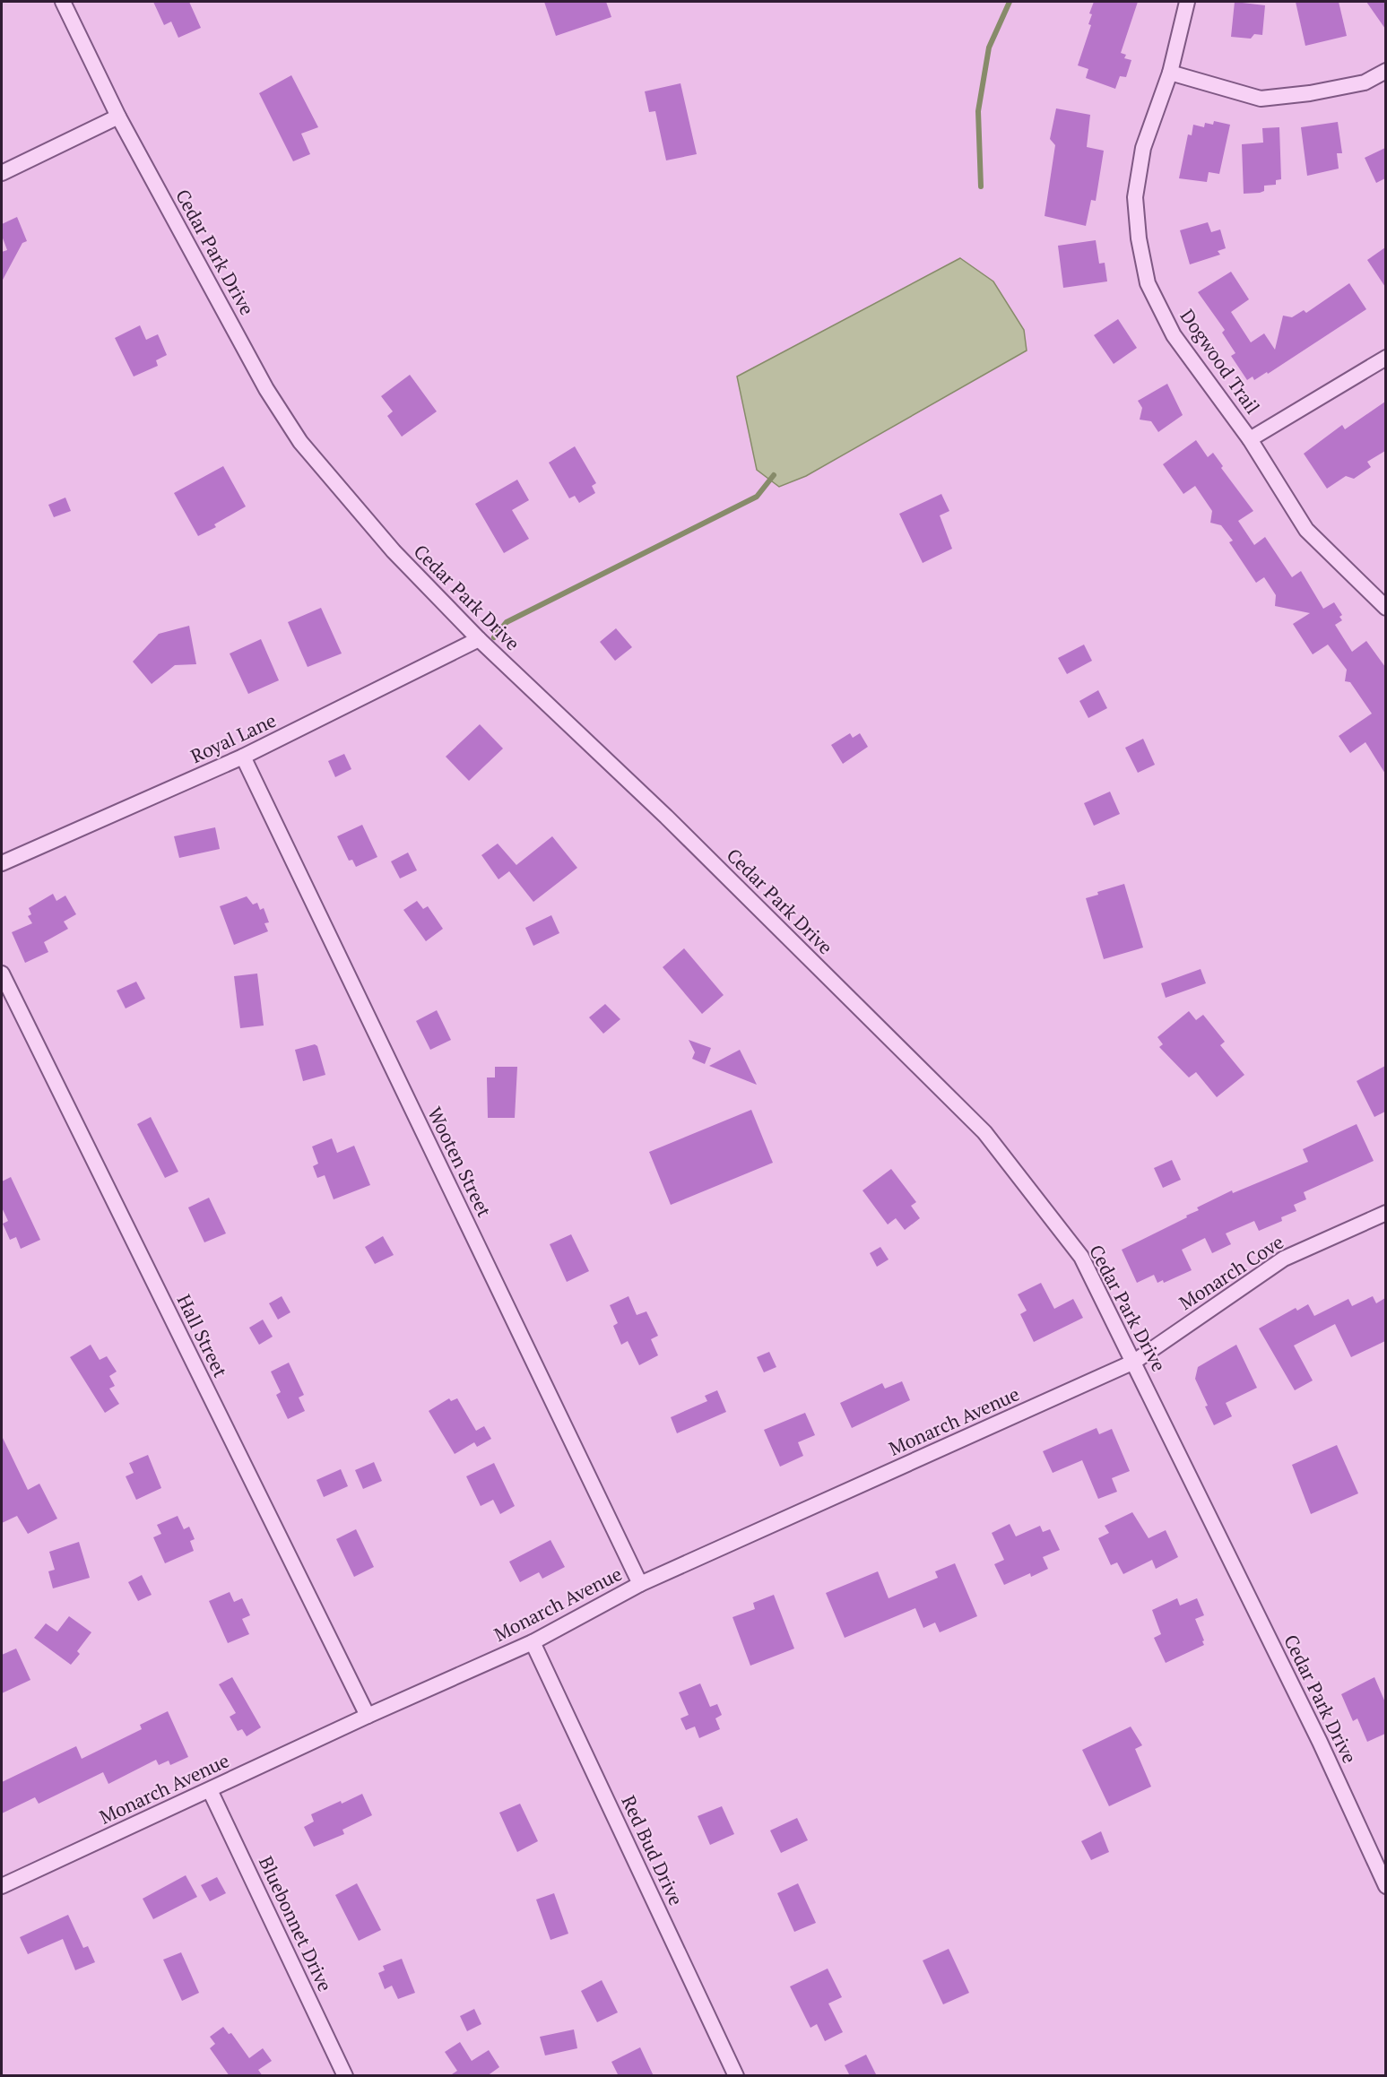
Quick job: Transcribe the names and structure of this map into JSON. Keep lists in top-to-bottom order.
{
  "streets": {
    "street": [
      "Cedar Park Drive",
      "Dogwood Trail",
      "Royal Lane",
      "Wooten Street",
      "Monarch Cove",
      "Hall Street",
      "Monarch Avenue",
      "Red Bud Drive",
      "Bluebonnet Drive"
    ]
  },
  "crossings": [
    ["Cedar Park Drive", "Royal Lane"],
    ["Cedar Park Drive", "Monarch Cove"],
    ["Cedar Park Drive", "Monarch Avenue"],
    ["Royal Lane", "Wooten Street"],
    ["Wooten Street", "Monarch Avenue"],
    ["Monarch Cove", "Monarch Avenue"],
    ["Hall Street", "Monarch Avenue"],
    ["Monarch Avenue", "Red Bud Drive"],
    ["Monarch Avenue", "Bluebonnet Drive"]
  ]
}
